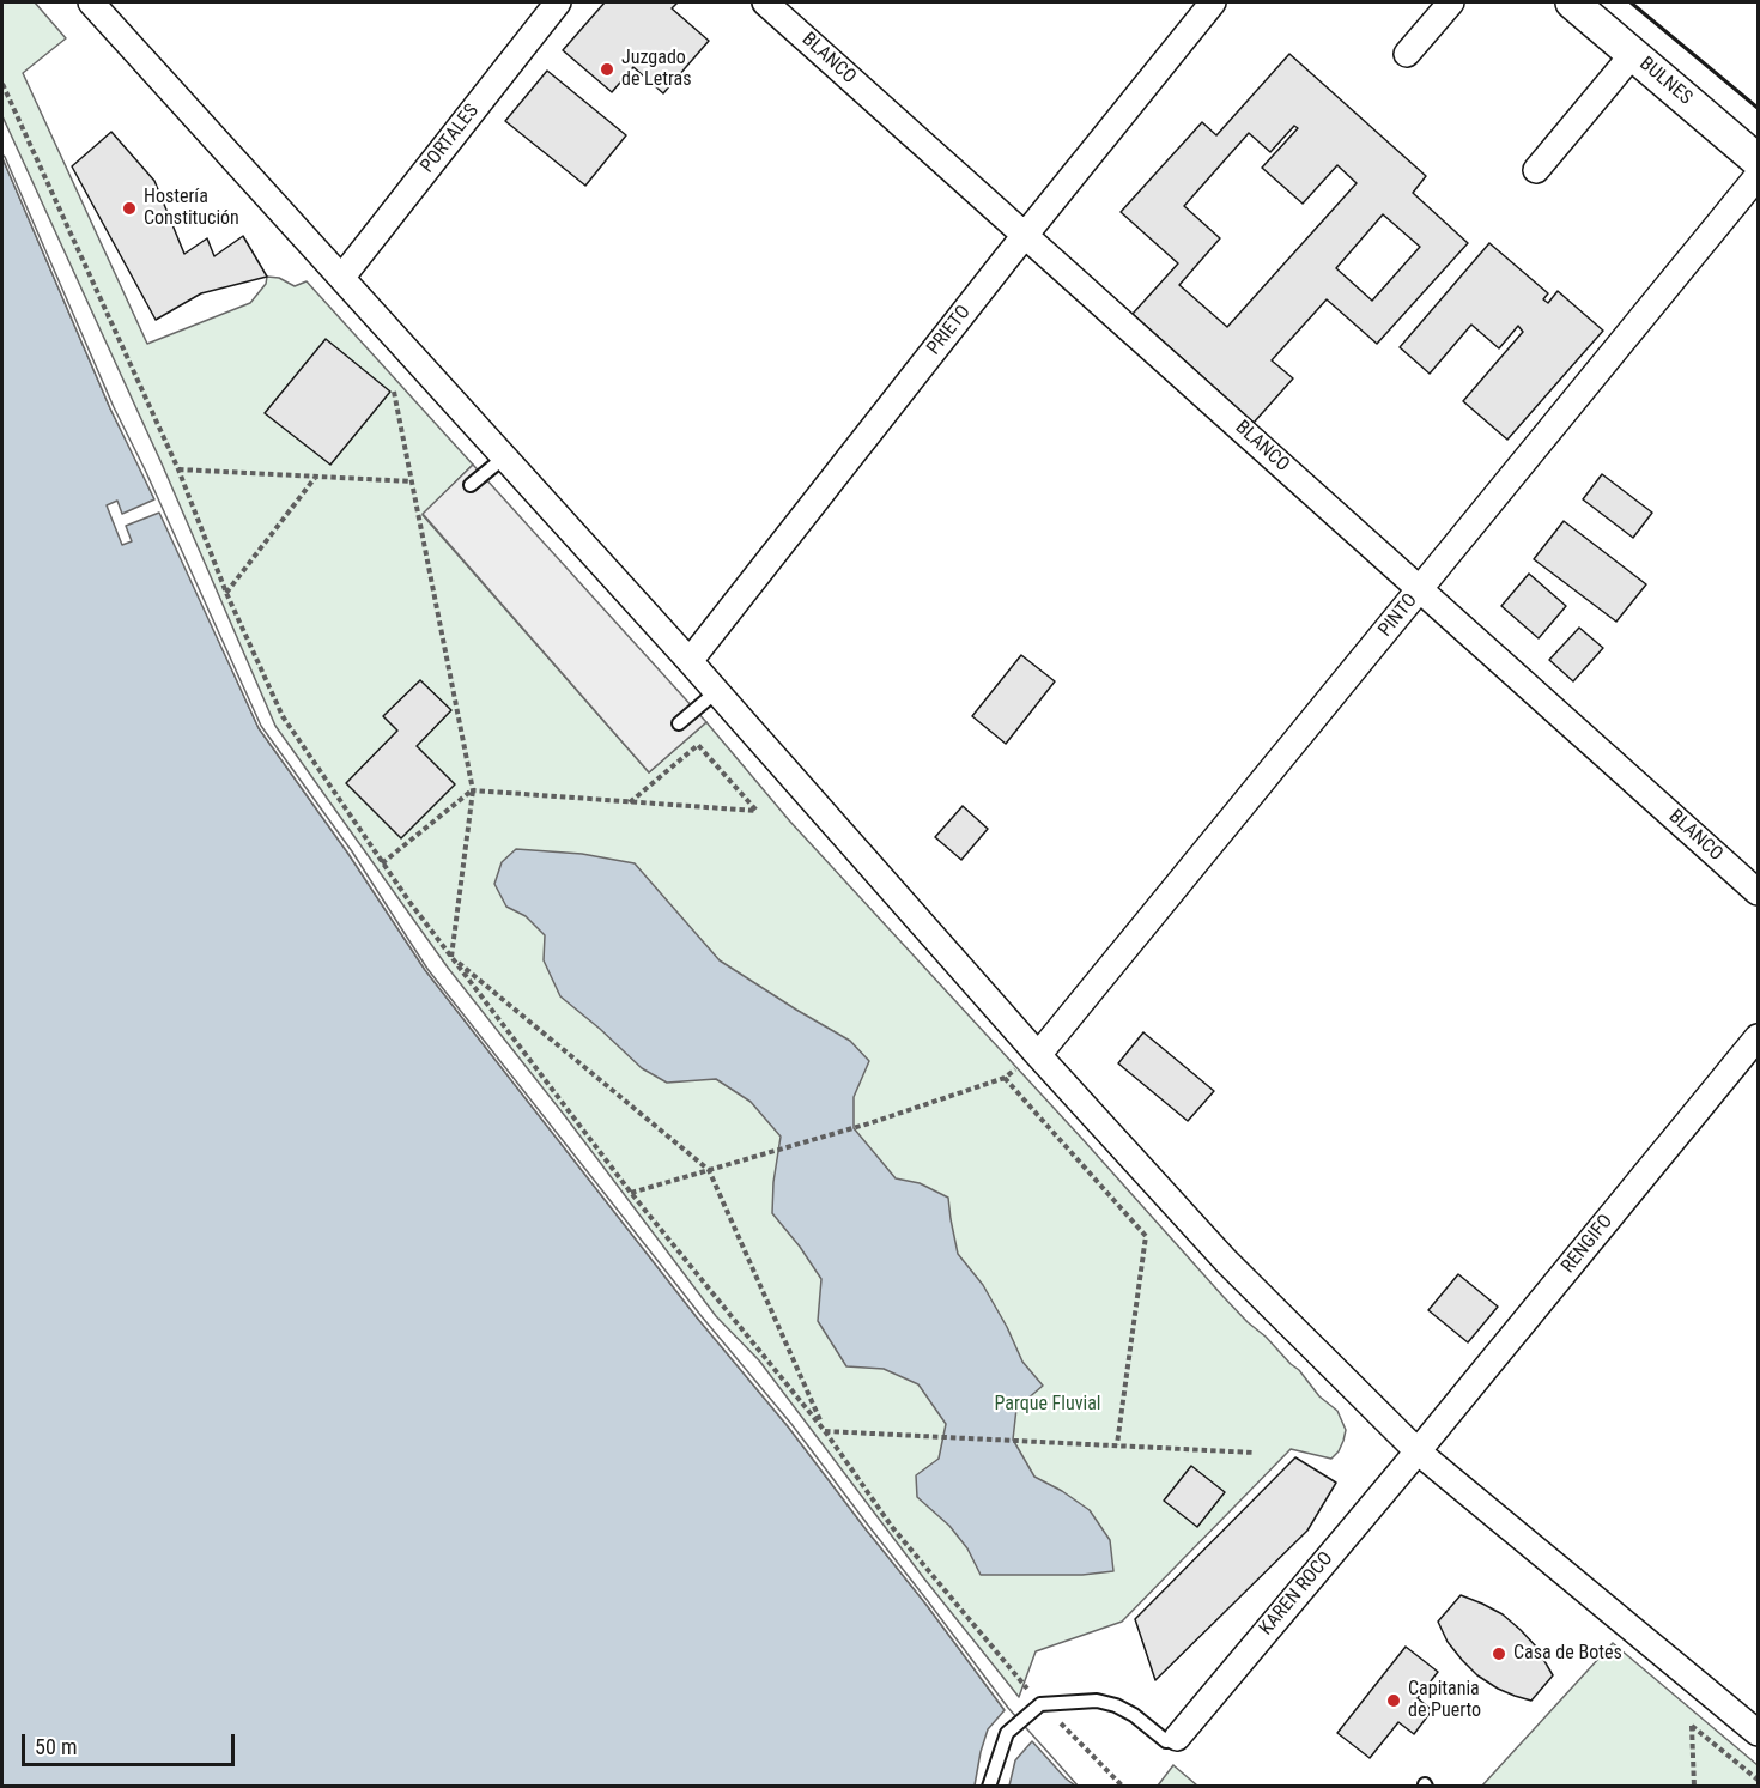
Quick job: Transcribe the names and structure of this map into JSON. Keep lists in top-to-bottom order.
{
  "streets": {
    "street": [
      "BLANCO",
      "BULNES",
      "PORTALES",
      "PRIETO",
      "PINTO",
      "RENGIFO",
      "KAREN ROCO"
    ]
  },
  "crossings": [
    ["BLANCO", "PRIETO"],
    ["BLANCO", "PINTO"],
    ["RENGIFO", "KAREN ROCO"]
  ],
  "parks": ["Parque Fluvial"],
  "places": [
    "Juzgado de Letras",
    "Hostería Constitución",
    "Casa de Botes",
    "Capitania de Puerto"
  ],
  "scale_bar": "50 m"
}
